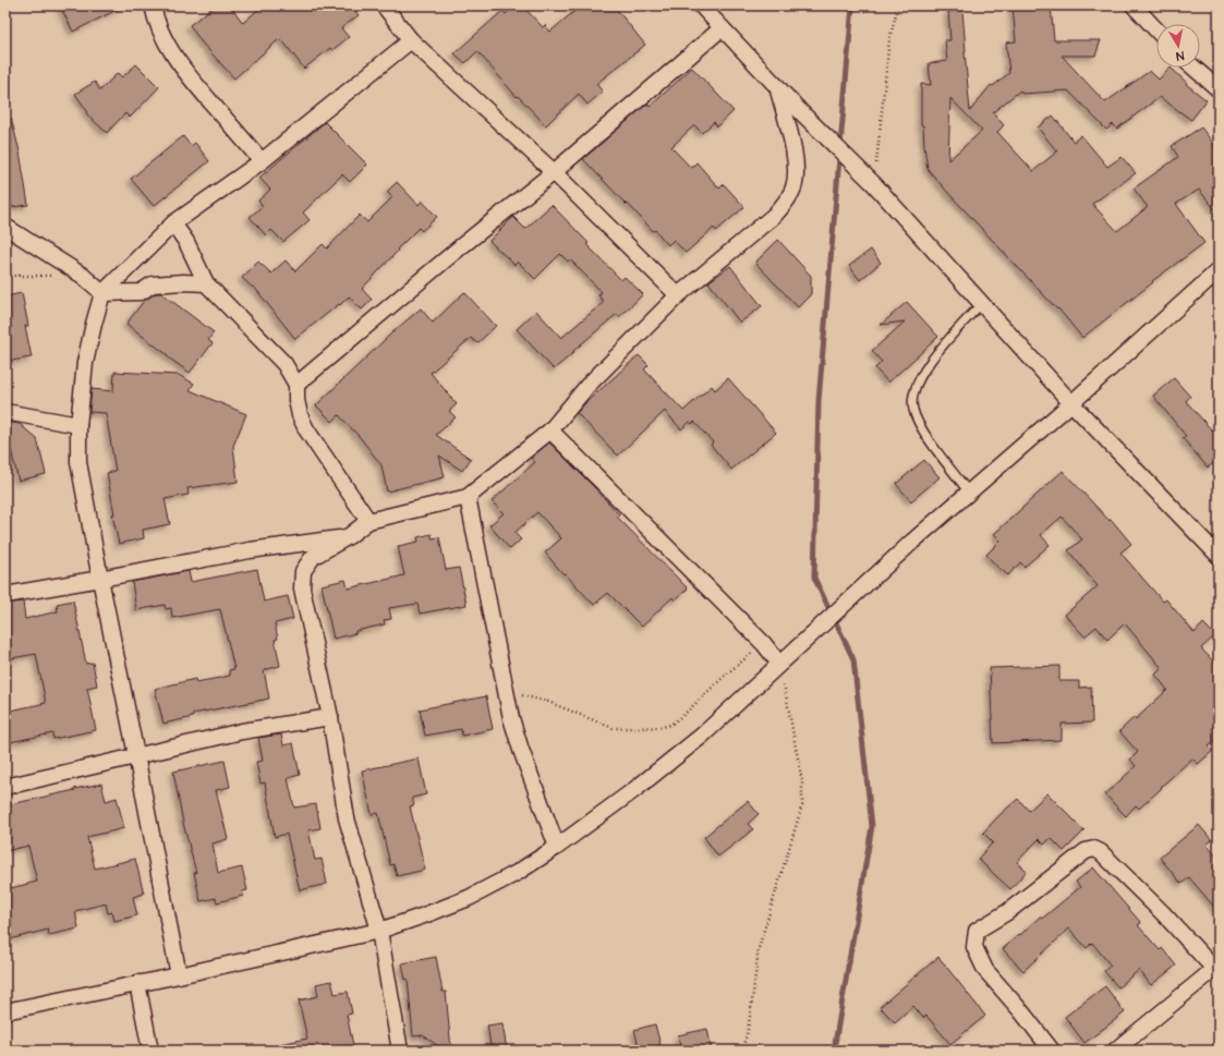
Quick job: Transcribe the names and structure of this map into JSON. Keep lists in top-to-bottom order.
{
  "north": "bottom"
}
